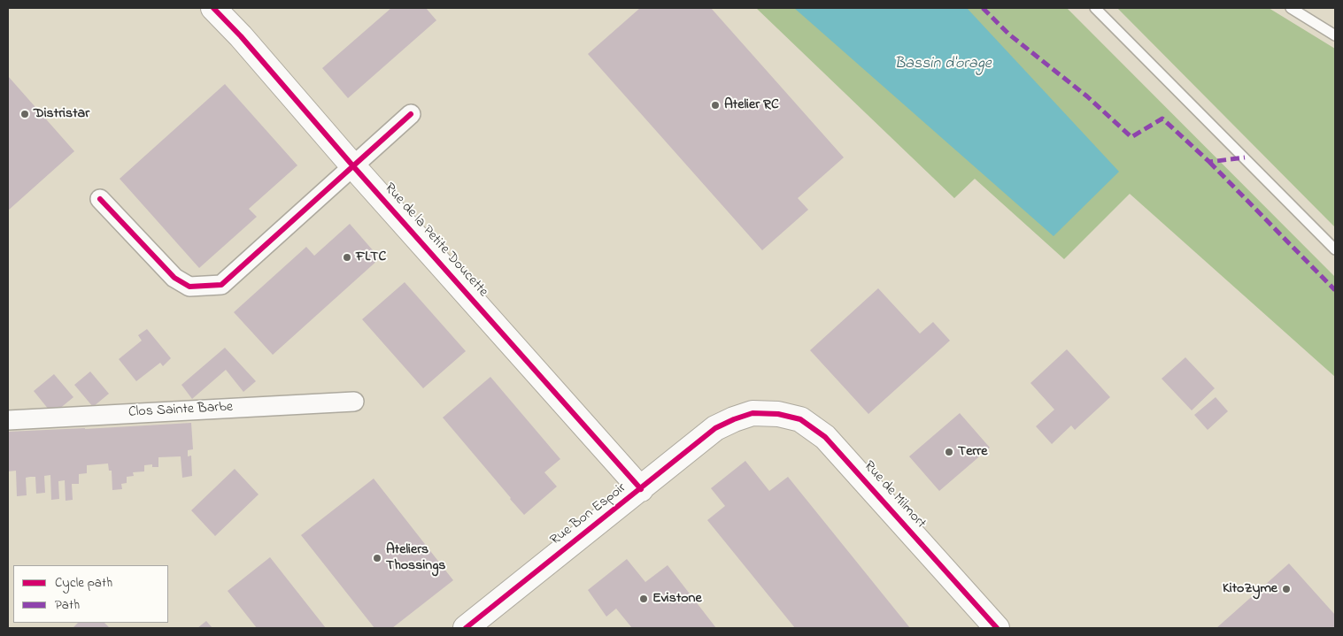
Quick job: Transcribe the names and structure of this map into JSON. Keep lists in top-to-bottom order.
{
  "streets": {
    "street": [
      "Rue de la Petite Doucette",
      "Clos Sainte Barbe",
      "Rue de Milmort",
      "Rue Bon Espoir"
    ]
  },
  "crossings": [
    ["Rue de la Petite Doucette", "Rue Bon Espoir"],
    ["Rue de Milmort", "Rue Bon Espoir"]
  ],
  "water": ["Bassin d'orage"],
  "places": [
    "Atelier RC",
    "Distristar",
    "FLTC",
    "Terre",
    "Ateliers Thossings",
    "KitoZyme",
    "Evistone"
  ],
  "legend": ["Cycle path", "Path"]
}
